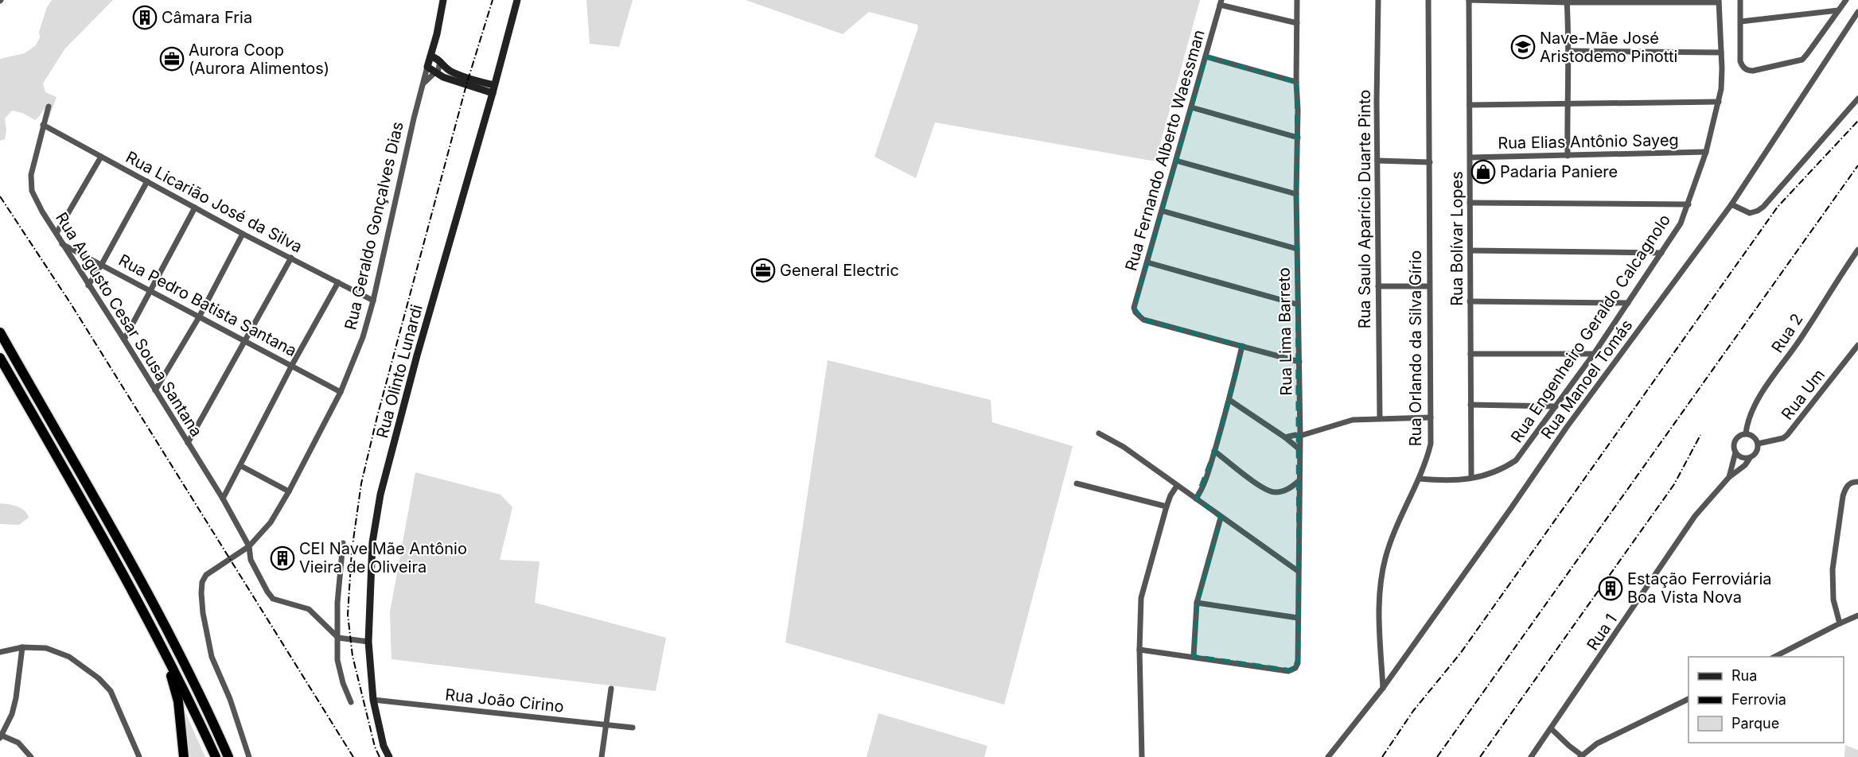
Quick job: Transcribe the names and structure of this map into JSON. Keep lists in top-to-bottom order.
{
  "streets": {
    "street": [
      "Rua Elias Antônio Sayeg",
      "Rua Fernando Alberto Waessman",
      "Rua Licarião José da Silva",
      "Rua Saulo Aparício Duarte Pinto",
      "Rua Geraldo Gonçalves Dias",
      "Rua Bolívar Lopes",
      "Rua Pedro Batista Santana",
      "Rua Augusto Cesar Sousa Santana",
      "Rua Engenheiro Geraldo Calcagnolo",
      "Rua Lima Barreto",
      "Rua 2",
      "Rua Orlando da Silva Gírio",
      "Rua Olinto Lunardi",
      "Rua Manoel Tomás",
      "Rua Um",
      "Rua 1",
      "Rua João Cirino"
    ]
  },
  "crossings": [
    ["Rua Elias Antônio Sayeg", "Rua Bolívar Lopes"],
    ["Rua Elias Antônio Sayeg", "Rua Engenheiro Geraldo Calcagnolo"],
    ["Rua Licarião José da Silva", "Rua Geraldo Gonçalves Dias"],
    ["Rua Licarião José da Silva", "Rua Augusto Cesar Sousa Santana"],
    ["Rua Geraldo Gonçalves Dias", "Rua Pedro Batista Santana"],
    ["Rua Geraldo Gonçalves Dias", "Rua Augusto Cesar Sousa Santana"],
    ["Rua Bolívar Lopes", "Rua Engenheiro Geraldo Calcagnolo"],
    ["Rua Pedro Batista Santana", "Rua Augusto Cesar Sousa Santana"],
    ["Rua Engenheiro Geraldo Calcagnolo", "Rua Orlando da Silva Gírio"],
    ["Rua 2", "Rua Um"],
    ["Rua 2", "Rua 1"],
    ["Rua Orlando da Silva Gírio", "Rua Manoel Tomás"],
    ["Rua Olinto Lunardi", "Rua João Cirino"],
    ["Rua Um", "Rua 1"]
  ],
  "places": {
    "building": ["Câmara Fria", "CEI Nave Mãe Antônio Vieira de Oliveira", "Estação Ferroviária Boa Vista Nova"],
    "school or university": ["Nave-Mãe José Aristodemo Pinotti"],
    "office": ["Aurora Coop (Aurora Alimentos)", "General Electric"],
    "shop": ["Padaria Paniere"]
  },
  "legend": ["Rua", "Ferrovia", "Parque"]
}
